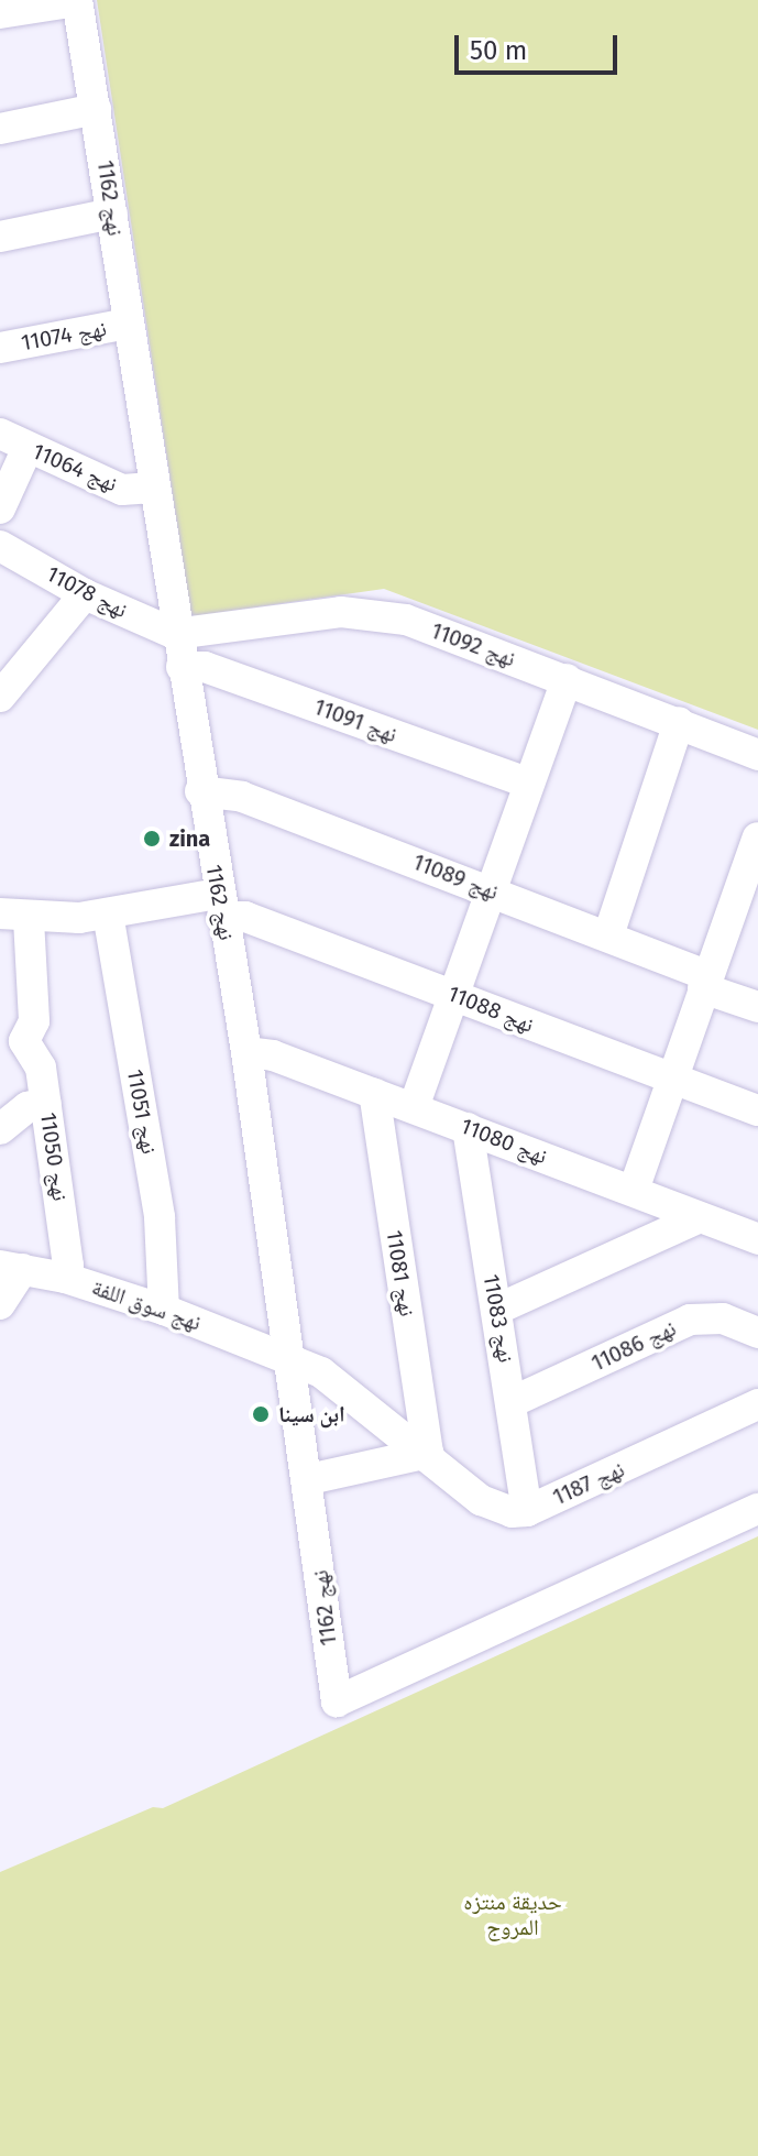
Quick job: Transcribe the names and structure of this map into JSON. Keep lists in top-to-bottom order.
{
  "streets": {
    "street": [
      "نهج 1162",
      "نهج 11074",
      "نهج 11064",
      "نهج 11078",
      "نهج 11092",
      "نهج 11091",
      "نهج 11089",
      "نهج 11088",
      "نهج 11051",
      "نهج 11080",
      "نهج 11050",
      "نهج 11081",
      "نهج سوق اللفة",
      "نهج 11083",
      "نهج 11086",
      "نهج 1187"
    ]
  },
  "crossings": [
    ["نهج 1162", "نهج 11074"],
    ["نهج 1162", "نهج 11064"],
    ["نهج 1162", "نهج 11078"],
    ["نهج 1162", "نهج 11092"],
    ["نهج 1162", "نهج 11091"],
    ["نهج 1162", "نهج 11089"],
    ["نهج 1162", "نهج 11088"],
    ["نهج 1162", "نهج 11080"],
    ["نهج 1162", "نهج سوق اللفة"],
    ["نهج 1162", "نهج 1187"],
    ["نهج 11078", "نهج 11092"],
    ["نهج 11088", "نهج 11051"],
    ["نهج 11088", "نهج 11050"],
    ["نهج 11051", "نهج سوق اللفة"],
    ["نهج 11080", "نهج 11081"],
    ["نهج 11080", "نهج 11083"],
    ["نهج 11050", "نهج سوق اللفة"],
    ["نهج 11081", "نهج 1187"],
    ["نهج سوق اللفة", "نهج 1187"],
    ["نهج 11083", "نهج 11086"],
    ["نهج 11083", "نهج 1187"]
  ],
  "parks": ["حديقة منتزه المروج"],
  "places": ["zina", "ابن سينا"],
  "scale_bar": "50 m"
}
